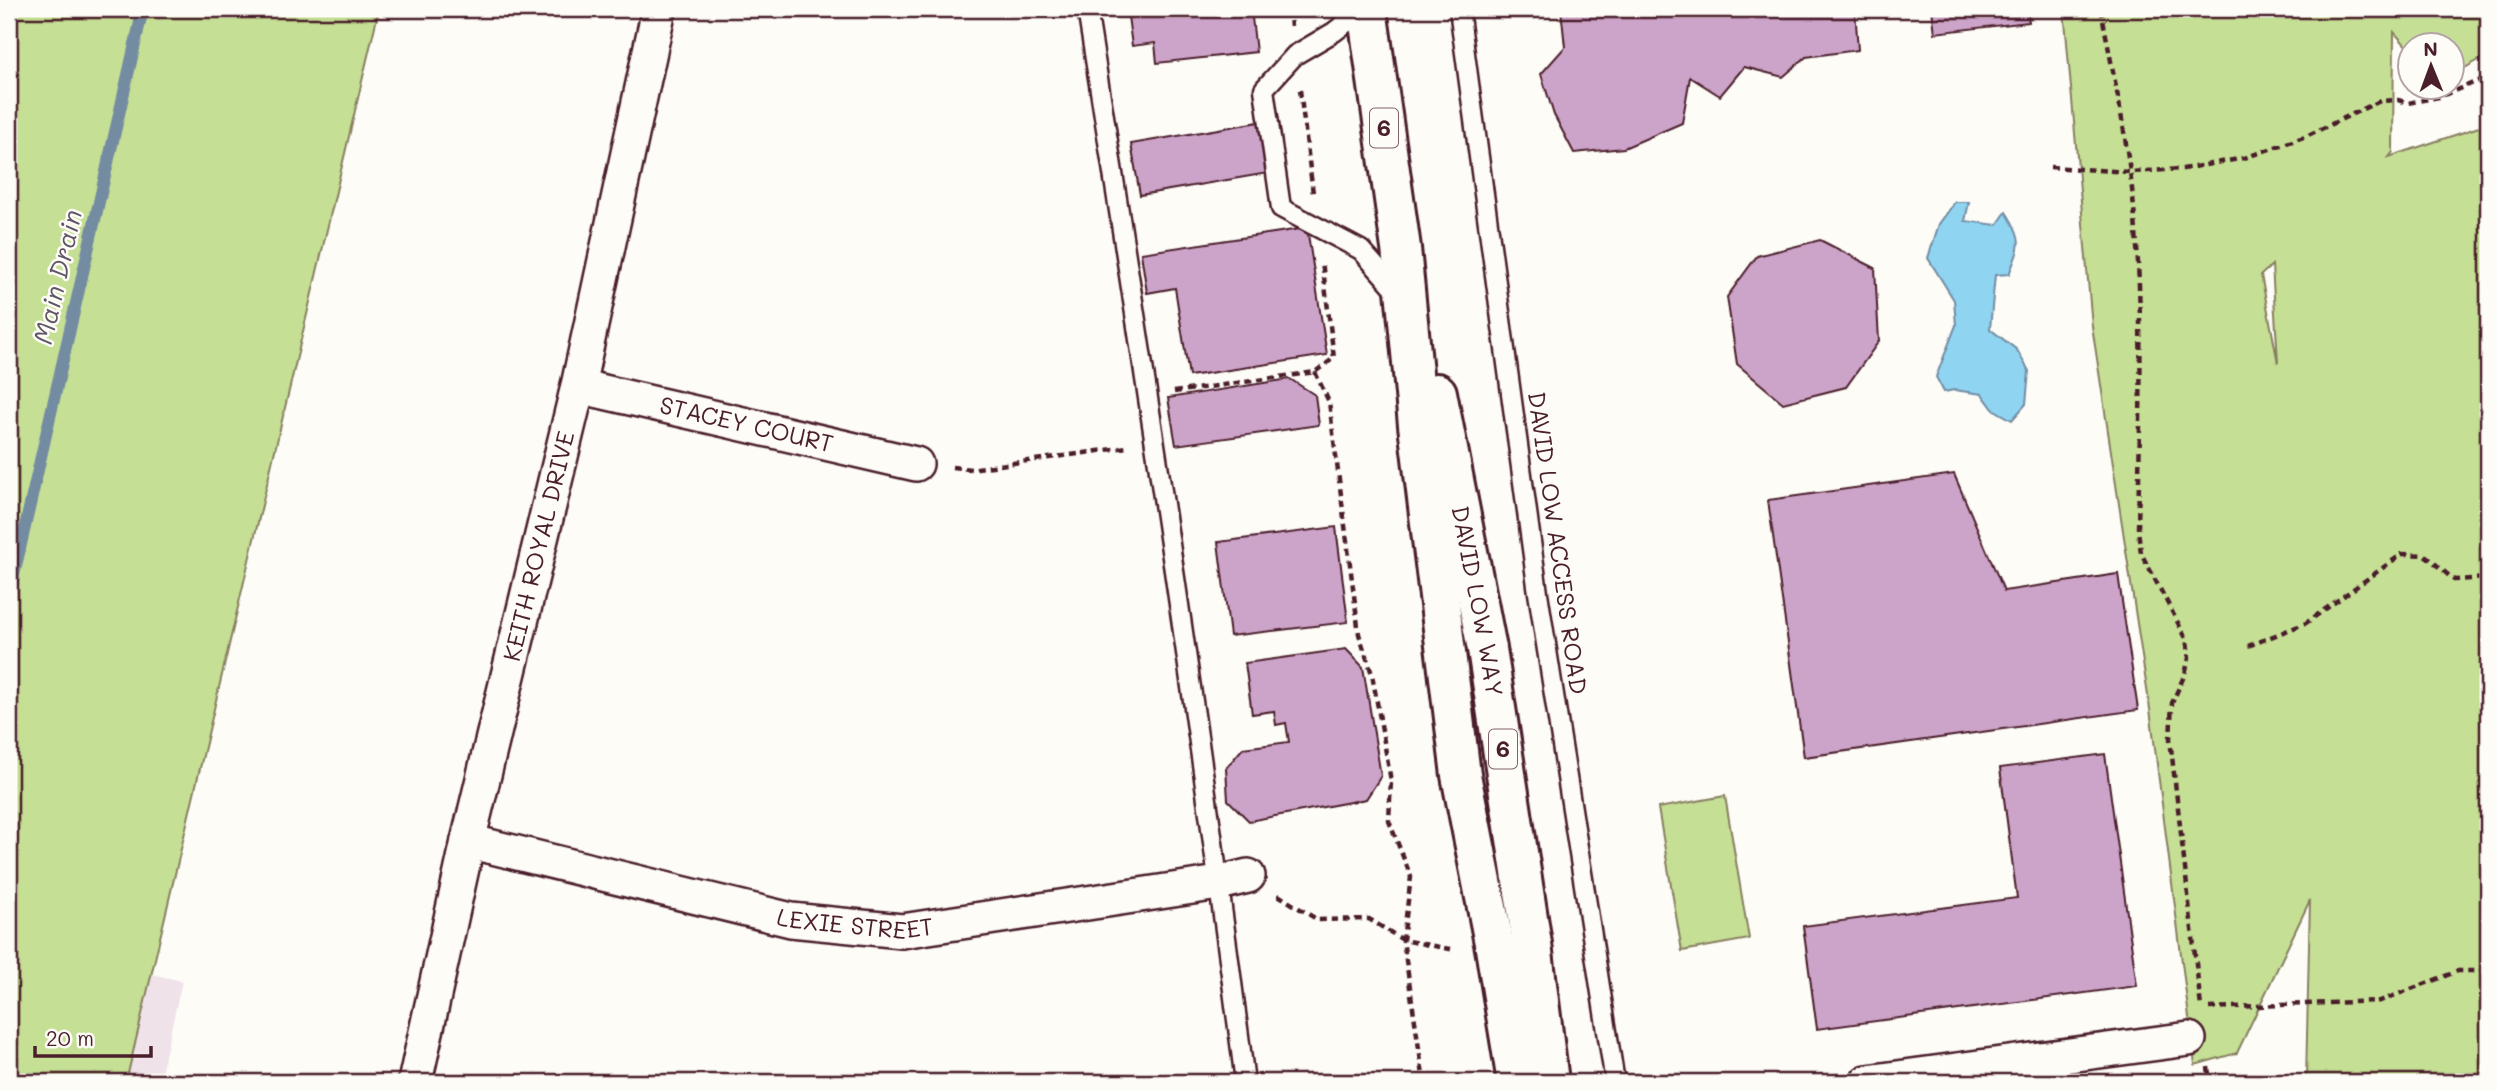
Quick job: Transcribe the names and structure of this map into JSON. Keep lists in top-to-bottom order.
{
  "streets": {
    "main road": ["6", "DAVID LOW WAY"],
    "street": ["STACEY COURT", "KEITH ROYAL DRIVE", "LEXIE STREET"],
    "lane": ["DAVID LOW ACCESS ROAD"]
  },
  "crossings": [
    ["STACEY COURT", "KEITH ROYAL DRIVE"],
    ["KEITH ROYAL DRIVE", "LEXIE STREET"]
  ],
  "water": ["Main Drain"],
  "scale_bar": "20 m",
  "north": "top"
}
